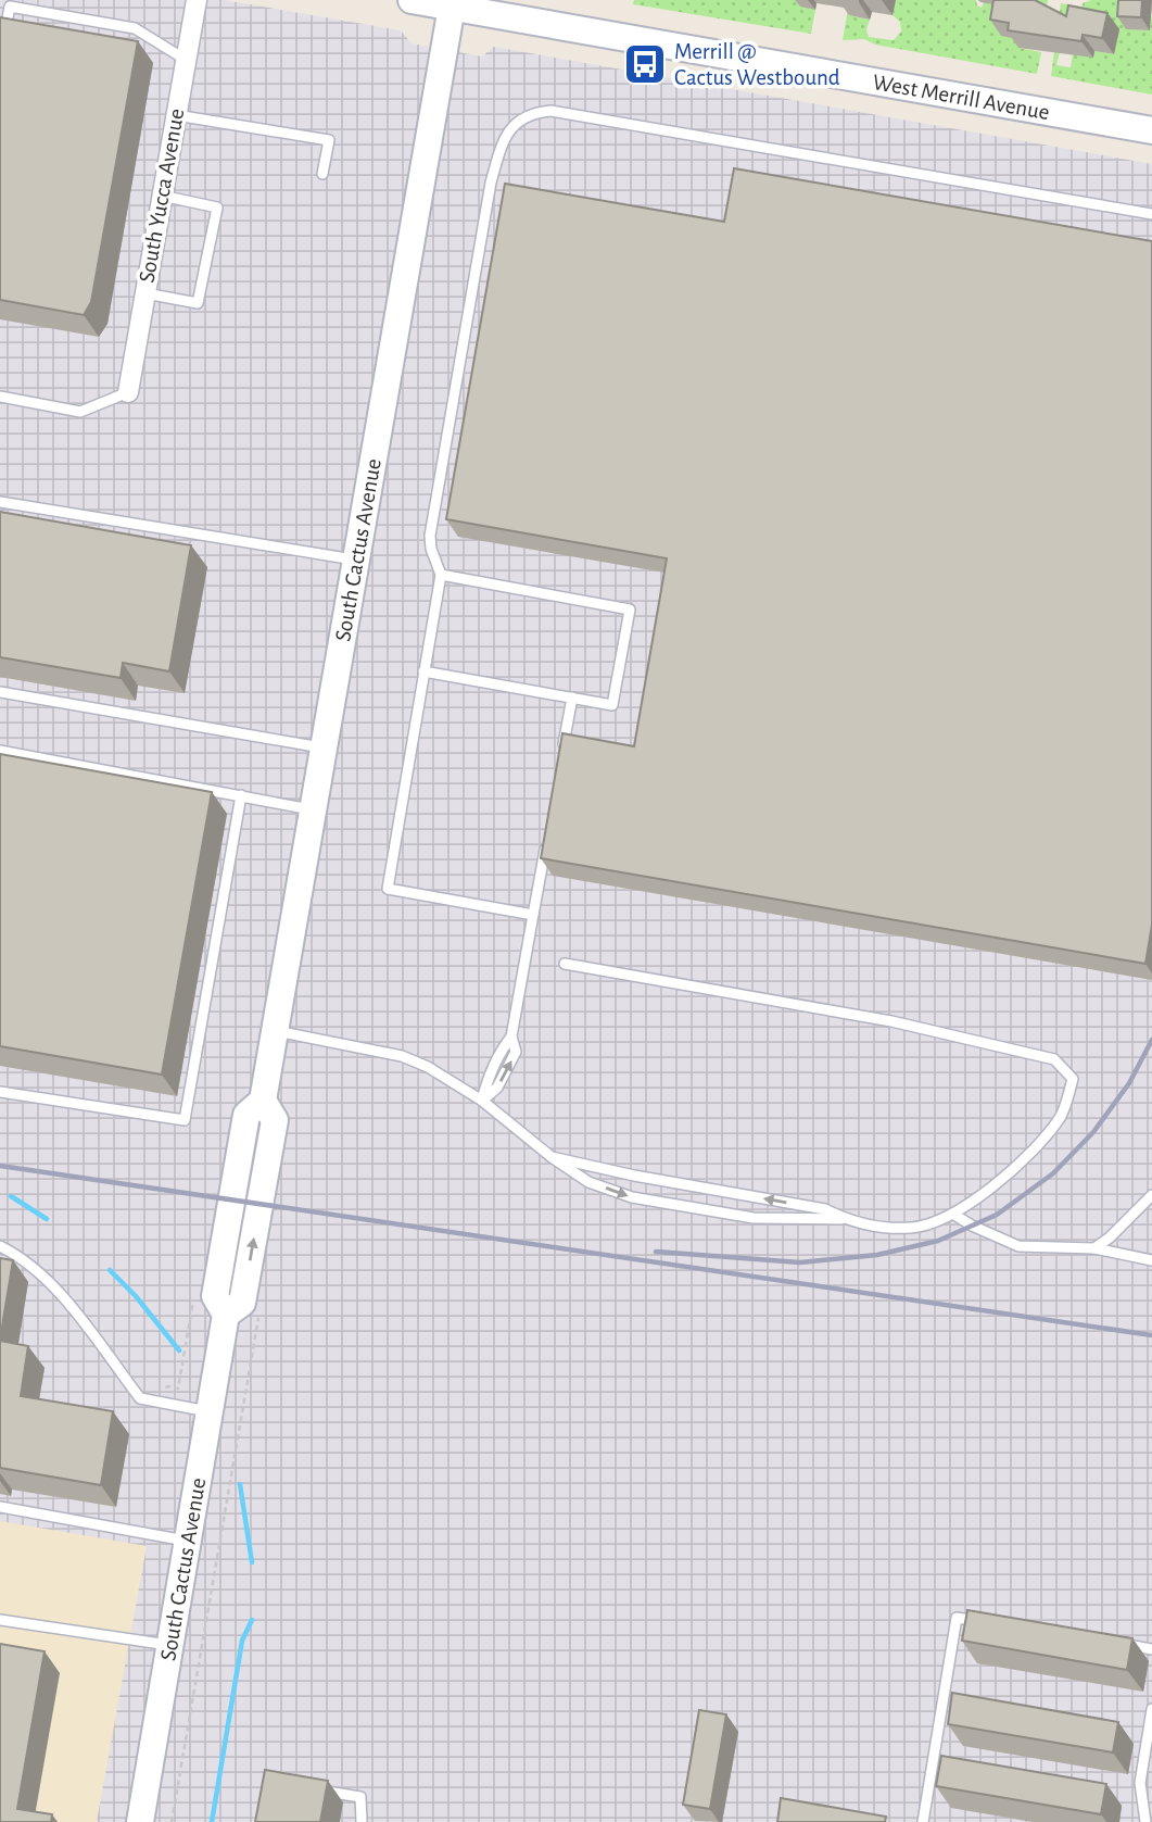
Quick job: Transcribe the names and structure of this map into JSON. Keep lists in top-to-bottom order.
{
  "streets": {
    "main road": ["West Merrill Avenue", "South Cactus Avenue"],
    "street": ["South Yucca Avenue"]
  },
  "crossings": [
    ["West Merrill Avenue", "South Cactus Avenue"]
  ],
  "places": {
    "bus stop": ["Merrill @ Cactus Westbound"]
  }
}
